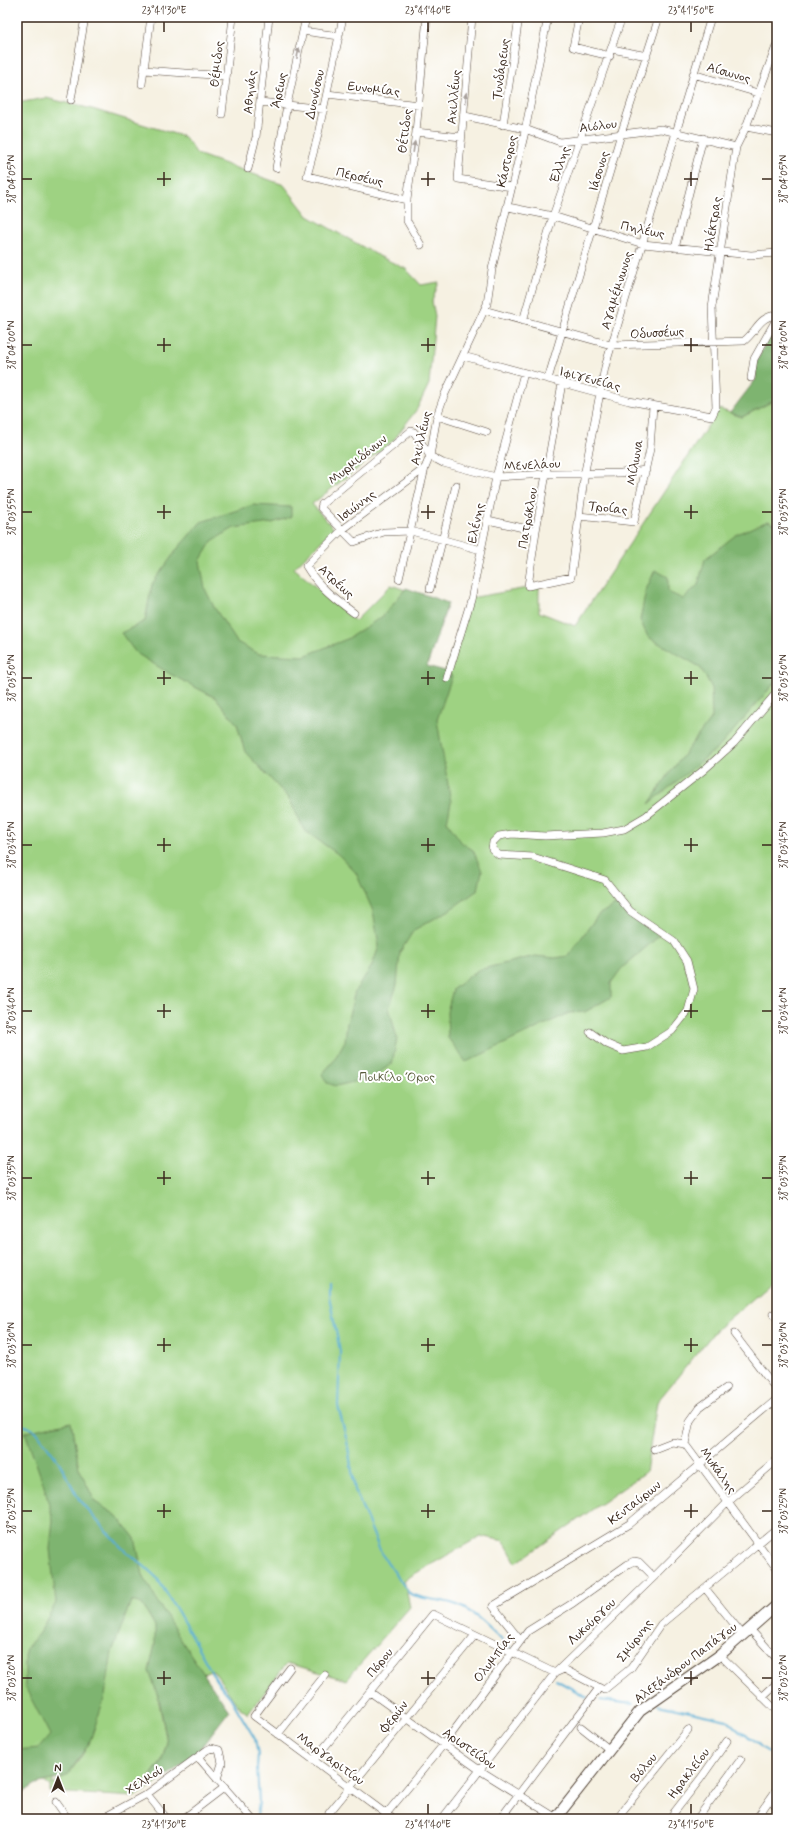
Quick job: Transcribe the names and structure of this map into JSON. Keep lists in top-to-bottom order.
{
  "streets": {
    "street": [
      "Θέμιδος",
      "Τυνδάρεως",
      "Αίσωνος",
      "Ευνομίας",
      "Άρεως",
      "Αθηνάς",
      "Δυονύσου",
      "Αχιλλέως",
      "Αιόλου",
      "Θέτιδος",
      "Κάστορος",
      "Έλλης",
      "Ιάσονος",
      "Περσέως",
      "Ηλέκτρας",
      "Πηλέως",
      "Αγαμέμνωνος",
      "Οδυσσέως",
      "Ιφιγενείας",
      "Μυρμιδόνων",
      "Μίλωνα",
      "Μενελάου",
      "Ισιώνης",
      "Τροίας",
      "Πατρόκλου",
      "Ελένης",
      "Ατρέως",
      "Μυκάλης",
      "Κενταύρων",
      "Λυκούργου",
      "Σμύρνης",
      "Ολυμπίας",
      "Πόρου",
      "Αλεξάνδρου Παπάγου",
      "Φερών",
      "Αριστείδου",
      "Μαργαριτίου",
      "Βόλου",
      "Ηρακλείου",
      "Χελμού"
    ]
  },
  "crossings": [
    ["Τυνδάρεως", "Αιόλου"],
    ["Αίσωνος", "Ηλέκτρας"],
    ["Αίσωνος", "Αγαμέμνωνος"],
    ["Ευνομίας", "Δυονύσου"],
    ["Ευνομίας", "Θέτιδος"],
    ["Δυονύσου", "Περσέως"],
    ["Αχιλλέως", "Αιόλου"],
    ["Αχιλλέως", "Κάστορος"],
    ["Αχιλλέως", "Οδυσσέως"],
    ["Αχιλλέως", "Ιφιγενείας"],
    ["Αχιλλέως", "Μυρμιδόνων"],
    ["Αχιλλέως", "Μενελάου"],
    ["Αχιλλέως", "Ισιώνης"],
    ["Αιόλου", "Κάστορος"],
    ["Αιόλου", "Έλλης"],
    ["Αιόλου", "Ιάσονος"],
    ["Αιόλου", "Ηλέκτρας"],
    ["Αιόλου", "Αγαμέμνωνος"],
    ["Θέτιδος", "Περσέως"],
    ["Κάστορος", "Πηλέως"],
    ["Κάστορος", "Οδυσσέως"],
    ["Έλλης", "Πηλέως"],
    ["Έλλης", "Οδυσσέως"],
    ["Ιάσονος", "Πηλέως"],
    ["Ιάσονος", "Οδυσσέως"],
    ["Ιάσονος", "Ιφιγενείας"],
    ["Ηλέκτρας", "Πηλέως"],
    ["Ηλέκτρας", "Οδυσσέως"],
    ["Ηλέκτρας", "Ιφιγενείας"],
    ["Πηλέως", "Αγαμέμνωνος"],
    ["Αγαμέμνωνος", "Οδυσσέως"],
    ["Αγαμέμνωνος", "Ιφιγενείας"],
    ["Αγαμέμνωνος", "Μενελάου"],
    ["Αγαμέμνωνος", "Τροίας"],
    ["Αγαμέμνωνος", "Πατρόκλου"],
    ["Ιφιγενείας", "Μίλωνα"],
    ["Ιφιγενείας", "Πατρόκλου"],
    ["Ιφιγενείας", "Ελένης"],
    ["Μυρμιδόνων", "Μενελάου"],
    ["Μυρμιδόνων", "Ισιώνης"],
    ["Μίλωνα", "Μενελάου"],
    ["Μίλωνα", "Τροίας"],
    ["Μενελάου", "Πατρόκλου"],
    ["Μενελάου", "Ελένης"],
    ["Ισιώνης", "Ατρέως"],
    ["Μυκάλης", "Κενταύρων"],
    ["Μυκάλης", "Λυκούργου"],
    ["Μυκάλης", "Σμύρνης"],
    ["Κενταύρων", "Ολυμπίας"],
    ["Λυκούργου", "Ολυμπίας"],
    ["Λυκούργου", "Αριστείδου"],
    ["Σμύρνης", "Αριστείδου"],
    ["Ολυμπίας", "Αριστείδου"],
    ["Ολυμπίας", "Μαργαριτίου"],
    ["Πόρου", "Φερών"],
    ["Πόρου", "Αριστείδου"],
    ["Πόρου", "Μαργαριτίου"],
    ["Αλεξάνδρου Παπάγου", "Αριστείδου"],
    ["Φερών", "Αριστείδου"],
    ["Φερών", "Μαργαριτίου"]
  ],
  "one_way": ["Άρεως"],
  "parks": ["Ποικίλο Όρος"],
  "north": "top",
  "coordinates": [
    "23°41'30\"E",
    "23°41'40\"E",
    "23°41'50\"E",
    "38°04'05\"N",
    "38°04'00\"N",
    "38°03'55\"N",
    "38°03'50\"N",
    "38°03'45\"N",
    "38°03'40\"N",
    "38°03'35\"N",
    "38°03'30\"N",
    "38°03'25\"N",
    "38°03'20\"N"
  ]
}
